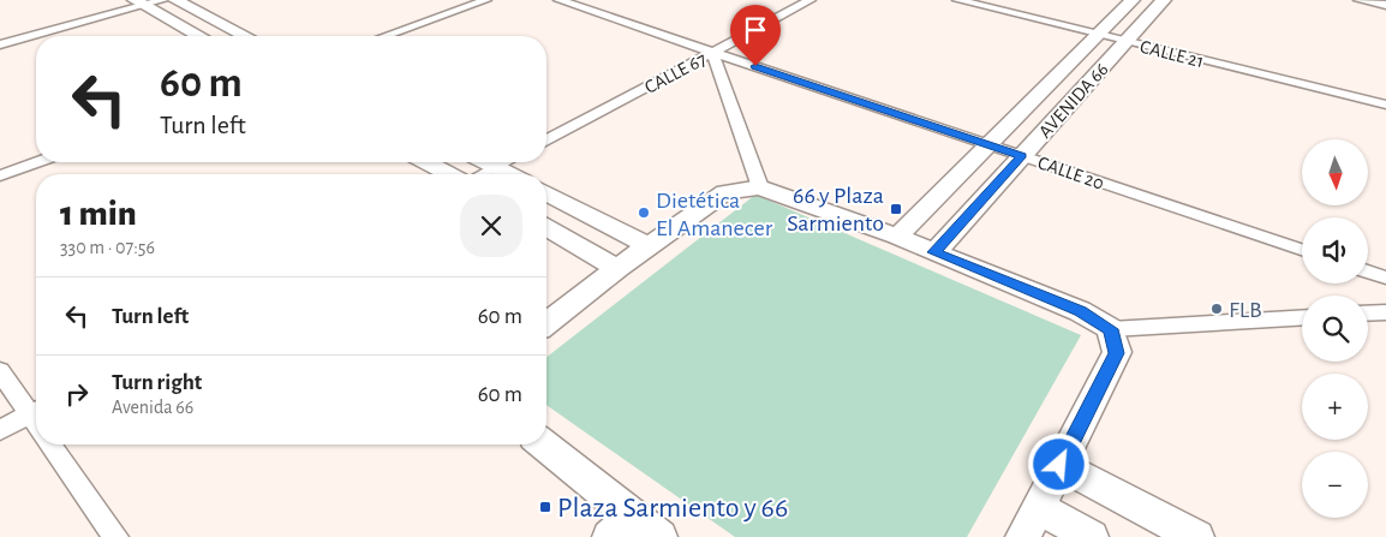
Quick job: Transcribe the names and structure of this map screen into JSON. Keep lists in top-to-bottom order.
{
  "streets": {
    "main road": ["AVENIDA 66"],
    "street": ["CALLE 21", "CALLE 67", "CALLE 20"]
  },
  "crossings": [
    ["CALLE 21", "AVENIDA 66"],
    ["CALLE 67", "CALLE 20"],
    ["AVENIDA 66", "CALLE 20"]
  ],
  "places": {
    "transit": ["66 y Plaza Sarmiento", "Plaza Sarmiento y 66"],
    "other": ["Dietética El Amanecer", "FLB"]
  },
  "north": "bottom",
  "page": {
    "turn": ["60 m", "Turn left"],
    "map_buttons": ["+", "−"],
    "heading": ["1 min", "330 m · 07:56"],
    "list": [
      {
        "name": "Turn left",
        "value": "60 m"
      },
      {
        "name": "Turn right",
        "note": "Avenida 66",
        "value": "60 m"
      }
    ]
  }
}
